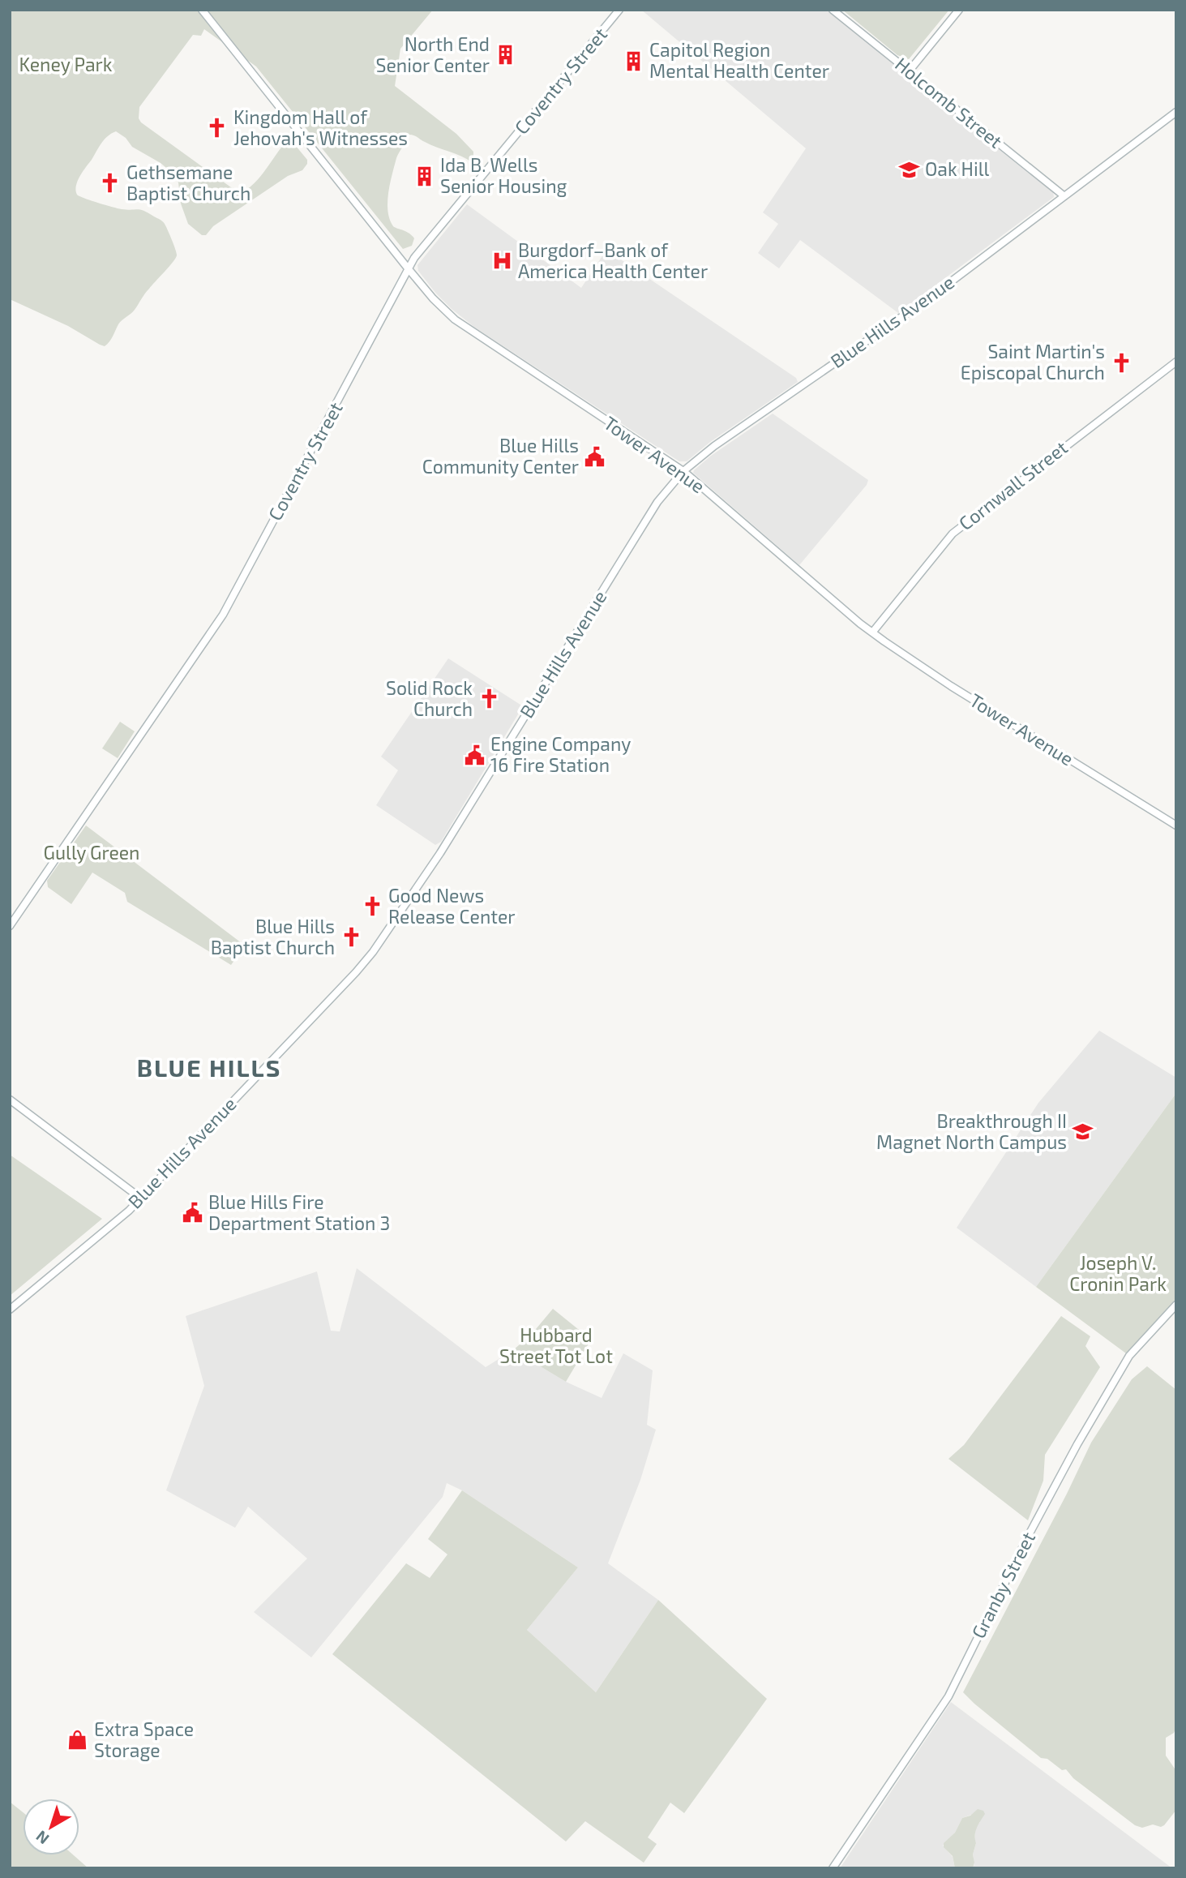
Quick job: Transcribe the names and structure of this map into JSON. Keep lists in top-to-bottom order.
{
  "streets": {
    "main road": [
      "Coventry Street",
      "Holcomb Street",
      "Blue Hills Avenue",
      "Tower Avenue",
      "Cornwall Street",
      "Granby Street"
    ]
  },
  "crossings": [
    ["Coventry Street", "Tower Avenue"],
    ["Holcomb Street", "Blue Hills Avenue"],
    ["Blue Hills Avenue", "Tower Avenue"],
    ["Tower Avenue", "Cornwall Street"]
  ],
  "districts": ["BLUE HILLS"],
  "parks": [
    "Keney Park",
    "Gully Green",
    "Joseph V. Cronin Park",
    "Hubbard Street Tot Lot"
  ],
  "places": {
    "building": ["North End Senior Center", "Capitol Region Mental Health Center", "Ida B. Wells Senior Housing"],
    "church": [
      "Kingdom Hall of Jehovah's Witnesses",
      "Gethsemane Baptist Church",
      "Saint Martin's Episcopal Church",
      "Solid Rock Church",
      "Good News Release Center",
      "Blue Hills Baptist Church"
    ],
    "school or university": ["Oak Hill", "Breakthrough II Magnet North Campus"],
    "hospital": ["Burgdorf–Bank of America Health Center"],
    "public building": ["Blue Hills Community Center", "Engine Company 16 Fire Station", "Blue Hills Fire Department Station 3"],
    "shop": ["Extra Space Storage"]
  },
  "north": "bottom left"
}
